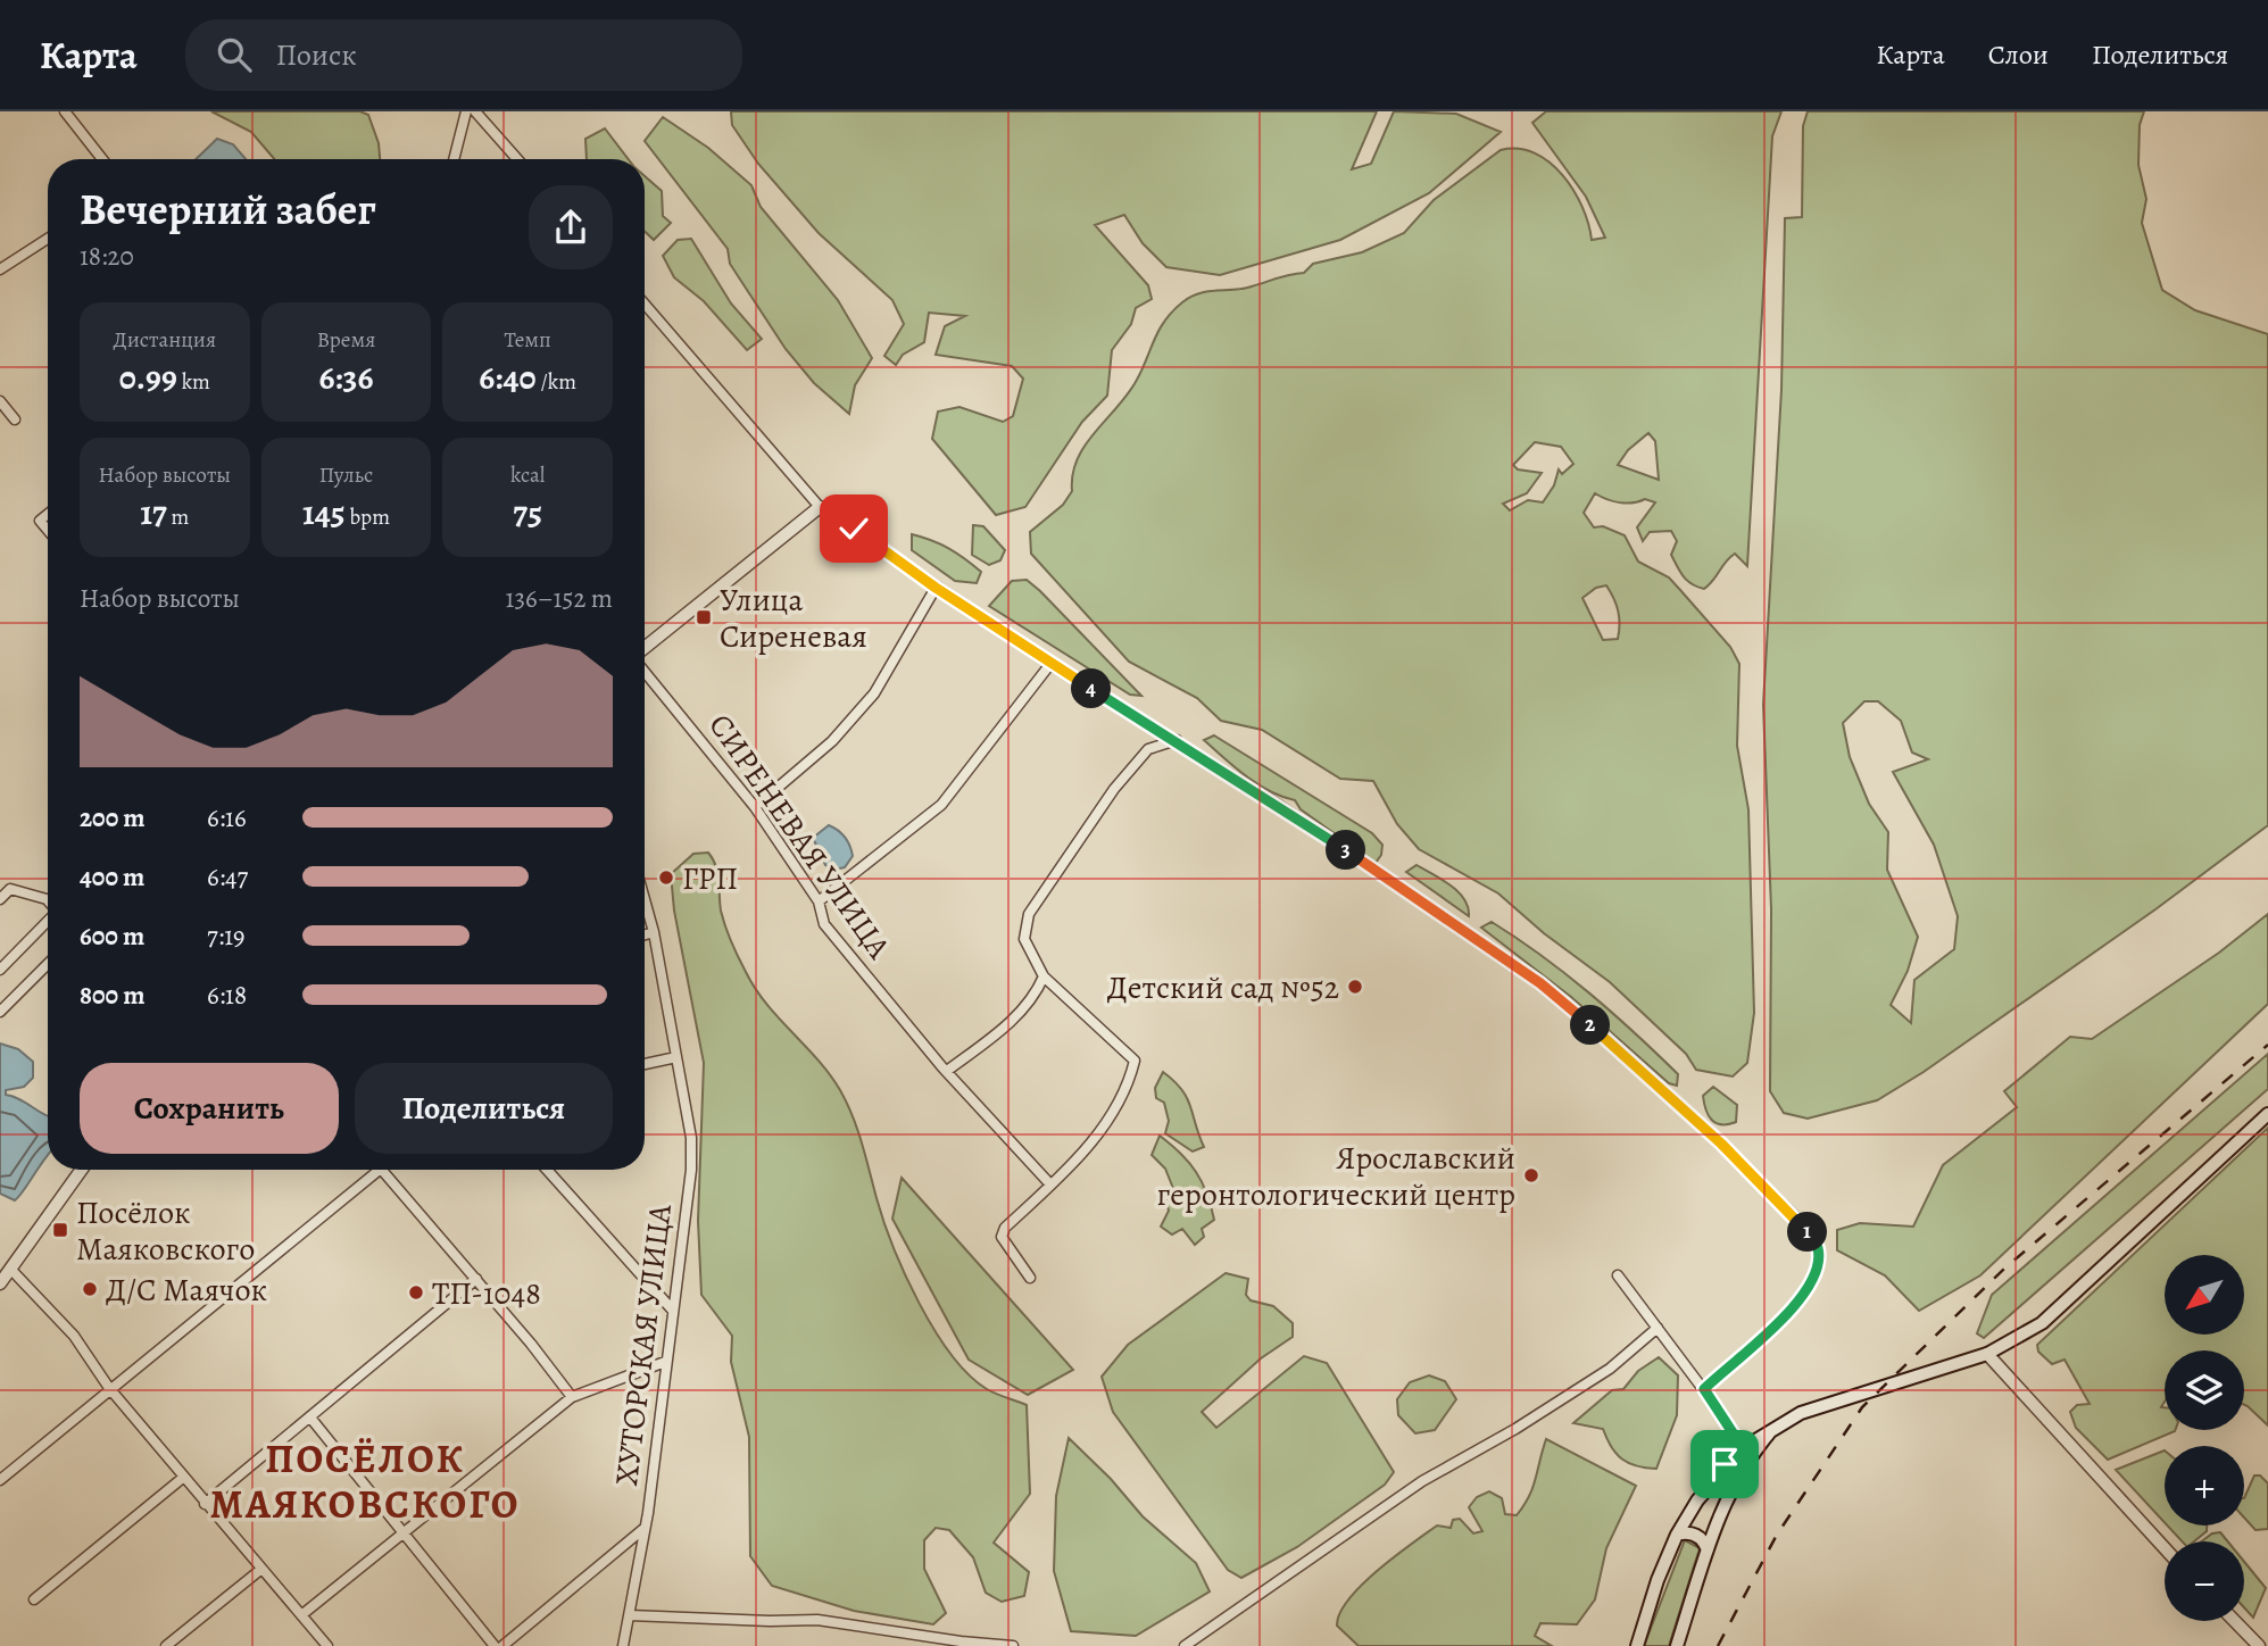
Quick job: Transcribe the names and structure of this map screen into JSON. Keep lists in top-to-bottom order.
{
  "streets": {
    "street": ["СИРЕНЕВАЯ УЛИЦА", "ХУТОРСКАЯ УЛИЦА"]
  },
  "districts": ["ПОСЁЛОК МАЯКОВСКОГО"],
  "places": {
    "transit": ["Улица Сиреневая", "Посёлок Маяковского"],
    "other": [
      "ГРП",
      "Детский сад №52",
      "Ярославский геронтологический центр",
      "Д/С Маячок",
      "ТП-1048"
    ]
  },
  "north": "bottom left",
  "page": {
    "header": "Карта",
    "search": "Поиск",
    "nav": ["Карта", "Слои", "Поделиться"],
    "heading": ["Вечерний забег", "18:20"],
    "stats": [
      ["Дистанция", "0.99 km"],
      ["Время", "6:36"],
      ["Темп", "6:40 /km"],
      ["Набор высоты", "17 m"],
      ["Пульс", "145 bpm"],
      ["kcal", "75"]
    ],
    "chart": ["Набор высоты", "136–152 m"],
    "pins": [
      "4",
      "3",
      "2",
      "1"
    ],
    "list": [
      {
        "name": "200 m",
        "note": "6:16"
      },
      {
        "name": "400 m",
        "note": "6:47"
      },
      {
        "name": "600 m",
        "note": "7:19"
      },
      {
        "name": "800 m",
        "note": "6:18"
      }
    ],
    "buttons": ["Сохранить", "Поделиться"],
    "map_buttons": ["+", "−"]
  }
}
